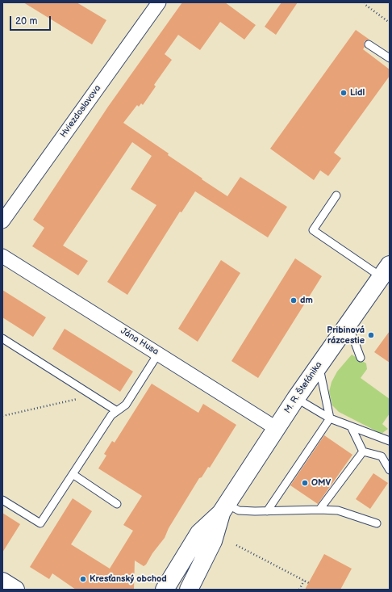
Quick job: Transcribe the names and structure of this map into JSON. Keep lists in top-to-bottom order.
{
  "streets": {
    "street": ["Hviezdoslavova", "Jána Husa", "M. R. Štefánika"]
  },
  "crossings": [
    ["Jána Husa", "M. R. Štefánika"]
  ],
  "places": [
    "Lidl",
    "dm",
    "Pribinová rázcestie",
    "OMV",
    "Kresťanský obchod"
  ],
  "scale_bar": "20 m"
}
